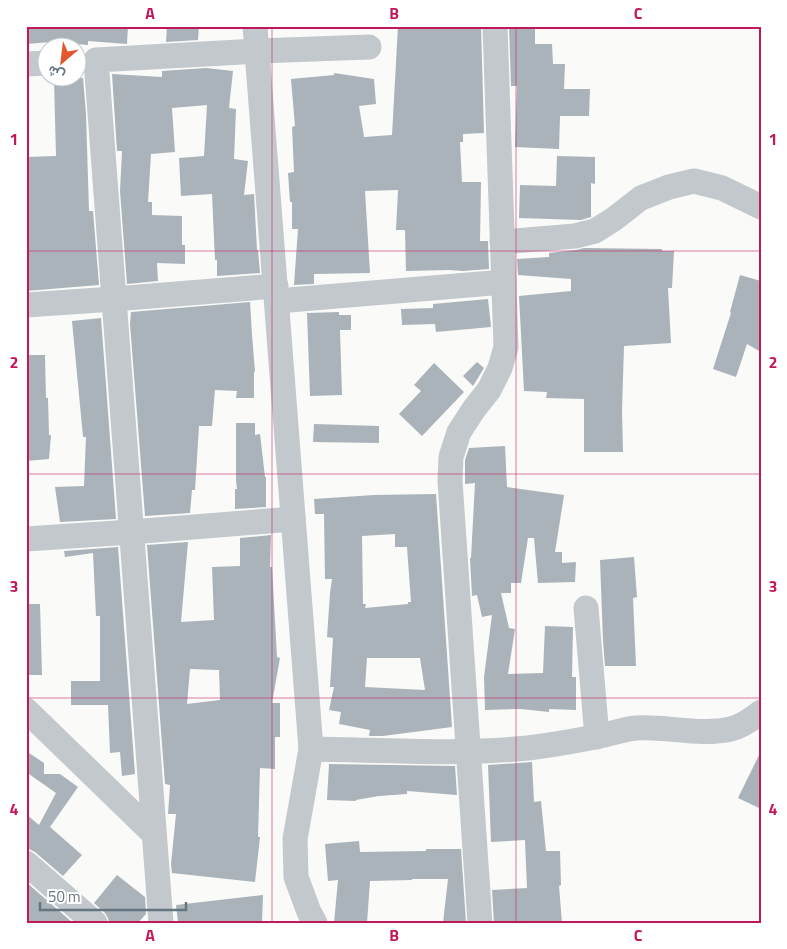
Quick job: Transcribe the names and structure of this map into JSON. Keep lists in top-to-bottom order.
{
  "scale_bar": "50 m",
  "north": "bottom left",
  "grid": {
    "columns": ["A", "B", "C"],
    "rows": [
      "1",
      "2",
      "3",
      "4"
    ]
  }
}
